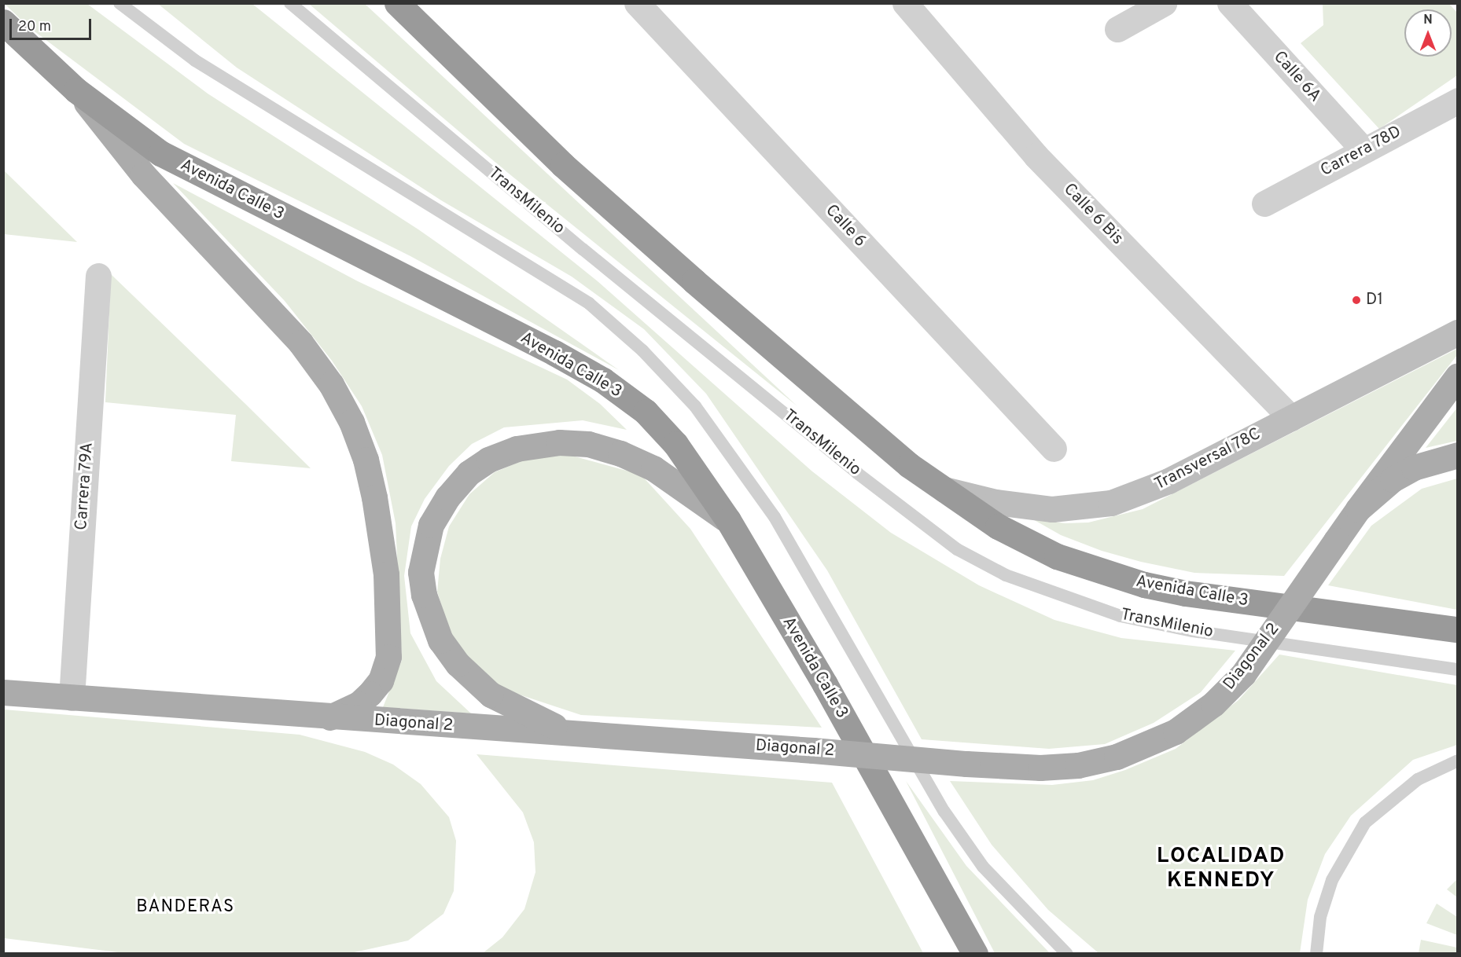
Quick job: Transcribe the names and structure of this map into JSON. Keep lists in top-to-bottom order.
{
  "streets": {
    "highway": ["Avenida Calle 3"],
    "main road": ["Diagonal 2"],
    "street": [
      "Calle 6A",
      "Carrera 78D",
      "Calle 6 Bis",
      "Calle 6",
      "Transversal 78C",
      "Carrera 79A"
    ],
    "lane": ["TransMilenio"]
  },
  "crossings": [
    ["Calle 6A", "Carrera 78D"],
    ["Avenida Calle 3", "Transversal 78C"],
    ["Calle 6 Bis", "Transversal 78C"],
    ["Carrera 79A", "Diagonal 2"]
  ],
  "districts": ["LOCALIDAD KENNEDY", "BANDERAS"],
  "places": ["D1"],
  "scale_bar": "20 m",
  "north": "top"
}
